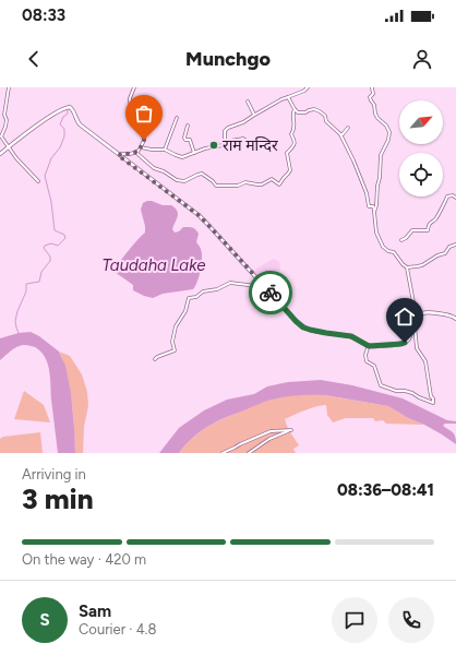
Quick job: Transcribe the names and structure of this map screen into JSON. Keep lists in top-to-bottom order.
{
  "water": ["Taudaha Lake"],
  "places": ["राम मन्दिर"],
  "north": "top right",
  "page": {
    "status": "08:33",
    "header": "Munchgo",
    "heading": ["3 min", "Arriving in", "08:36–08:41"],
    "panel": ["Sam", "Courier · 4.8"],
    "bar": "On the way · 420 m",
    "round": "S"
  }
}
